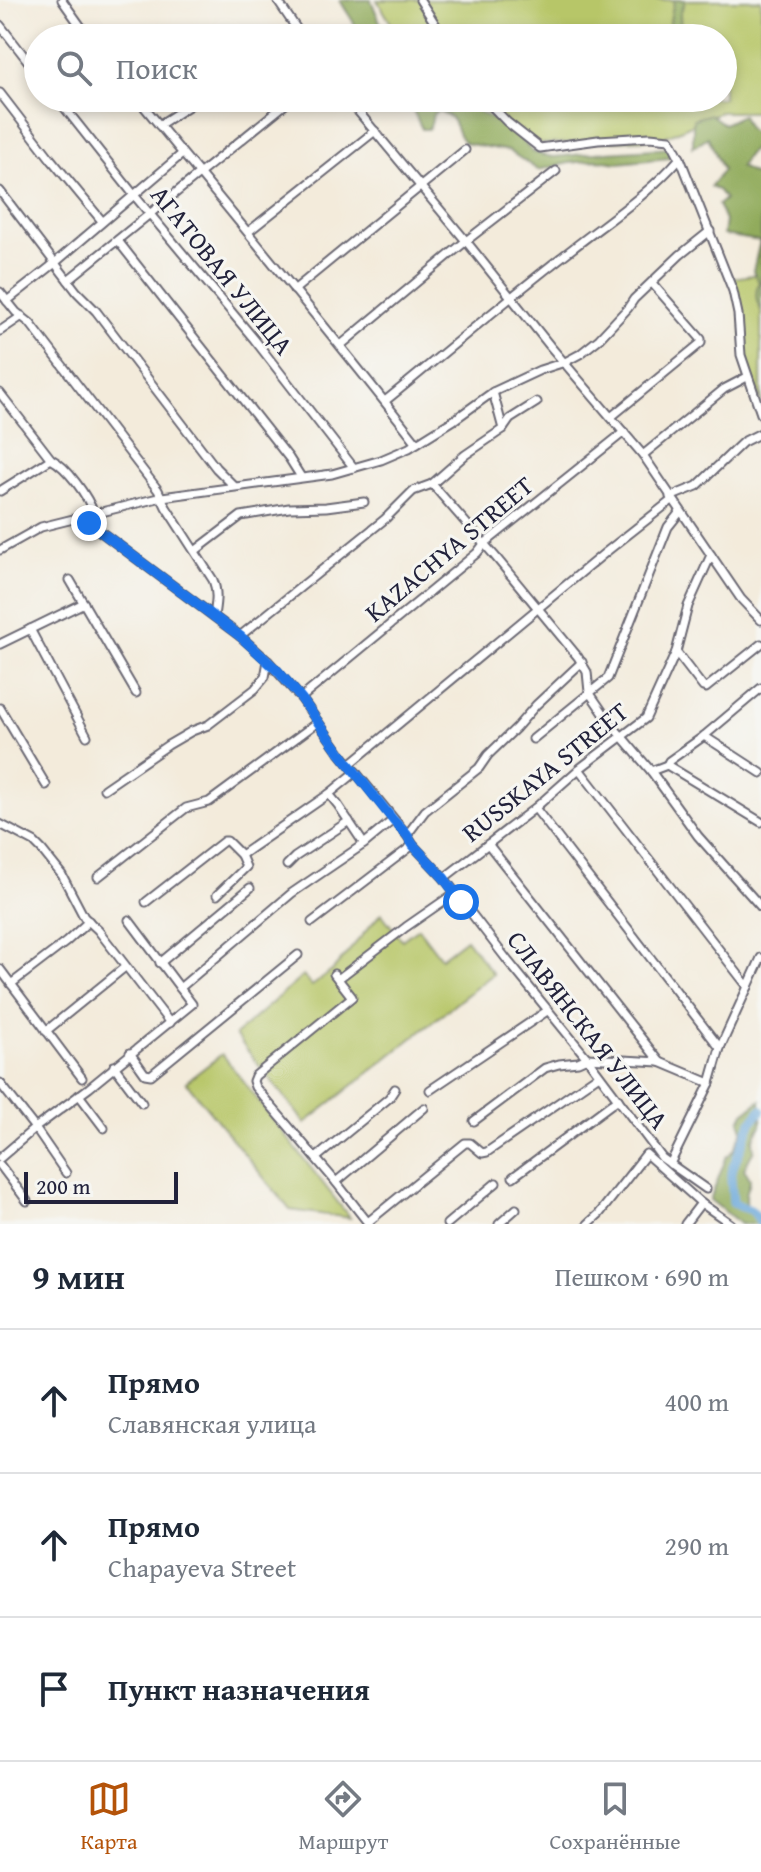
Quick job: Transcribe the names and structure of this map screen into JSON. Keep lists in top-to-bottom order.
{
  "streets": {
    "street": [
      "АГАТОВАЯ УЛИЦА",
      "KAZACHYA STREET",
      "RUSSKAYA STREET",
      "СЛАВЯНСКАЯ УЛИЦА"
    ]
  },
  "crossings": [
    ["KAZACHYA STREET", "СЛАВЯНСКАЯ УЛИЦА"],
    ["RUSSKAYA STREET", "СЛАВЯНСКАЯ УЛИЦА"]
  ],
  "scale_bar": "200 m",
  "page": {
    "search": "Поиск",
    "scale": "200 m",
    "heading": ["9 мин", "Пешком · 690 m"],
    "list": [
      ["Прямо", "Славянская улица", "400 m"],
      ["Прямо", "Chapayeva Street", "290 m"],
      "Пункт назначения"
    ],
    "nav": ["Карта", "Маршрут", "Сохранённые"]
  }
}
